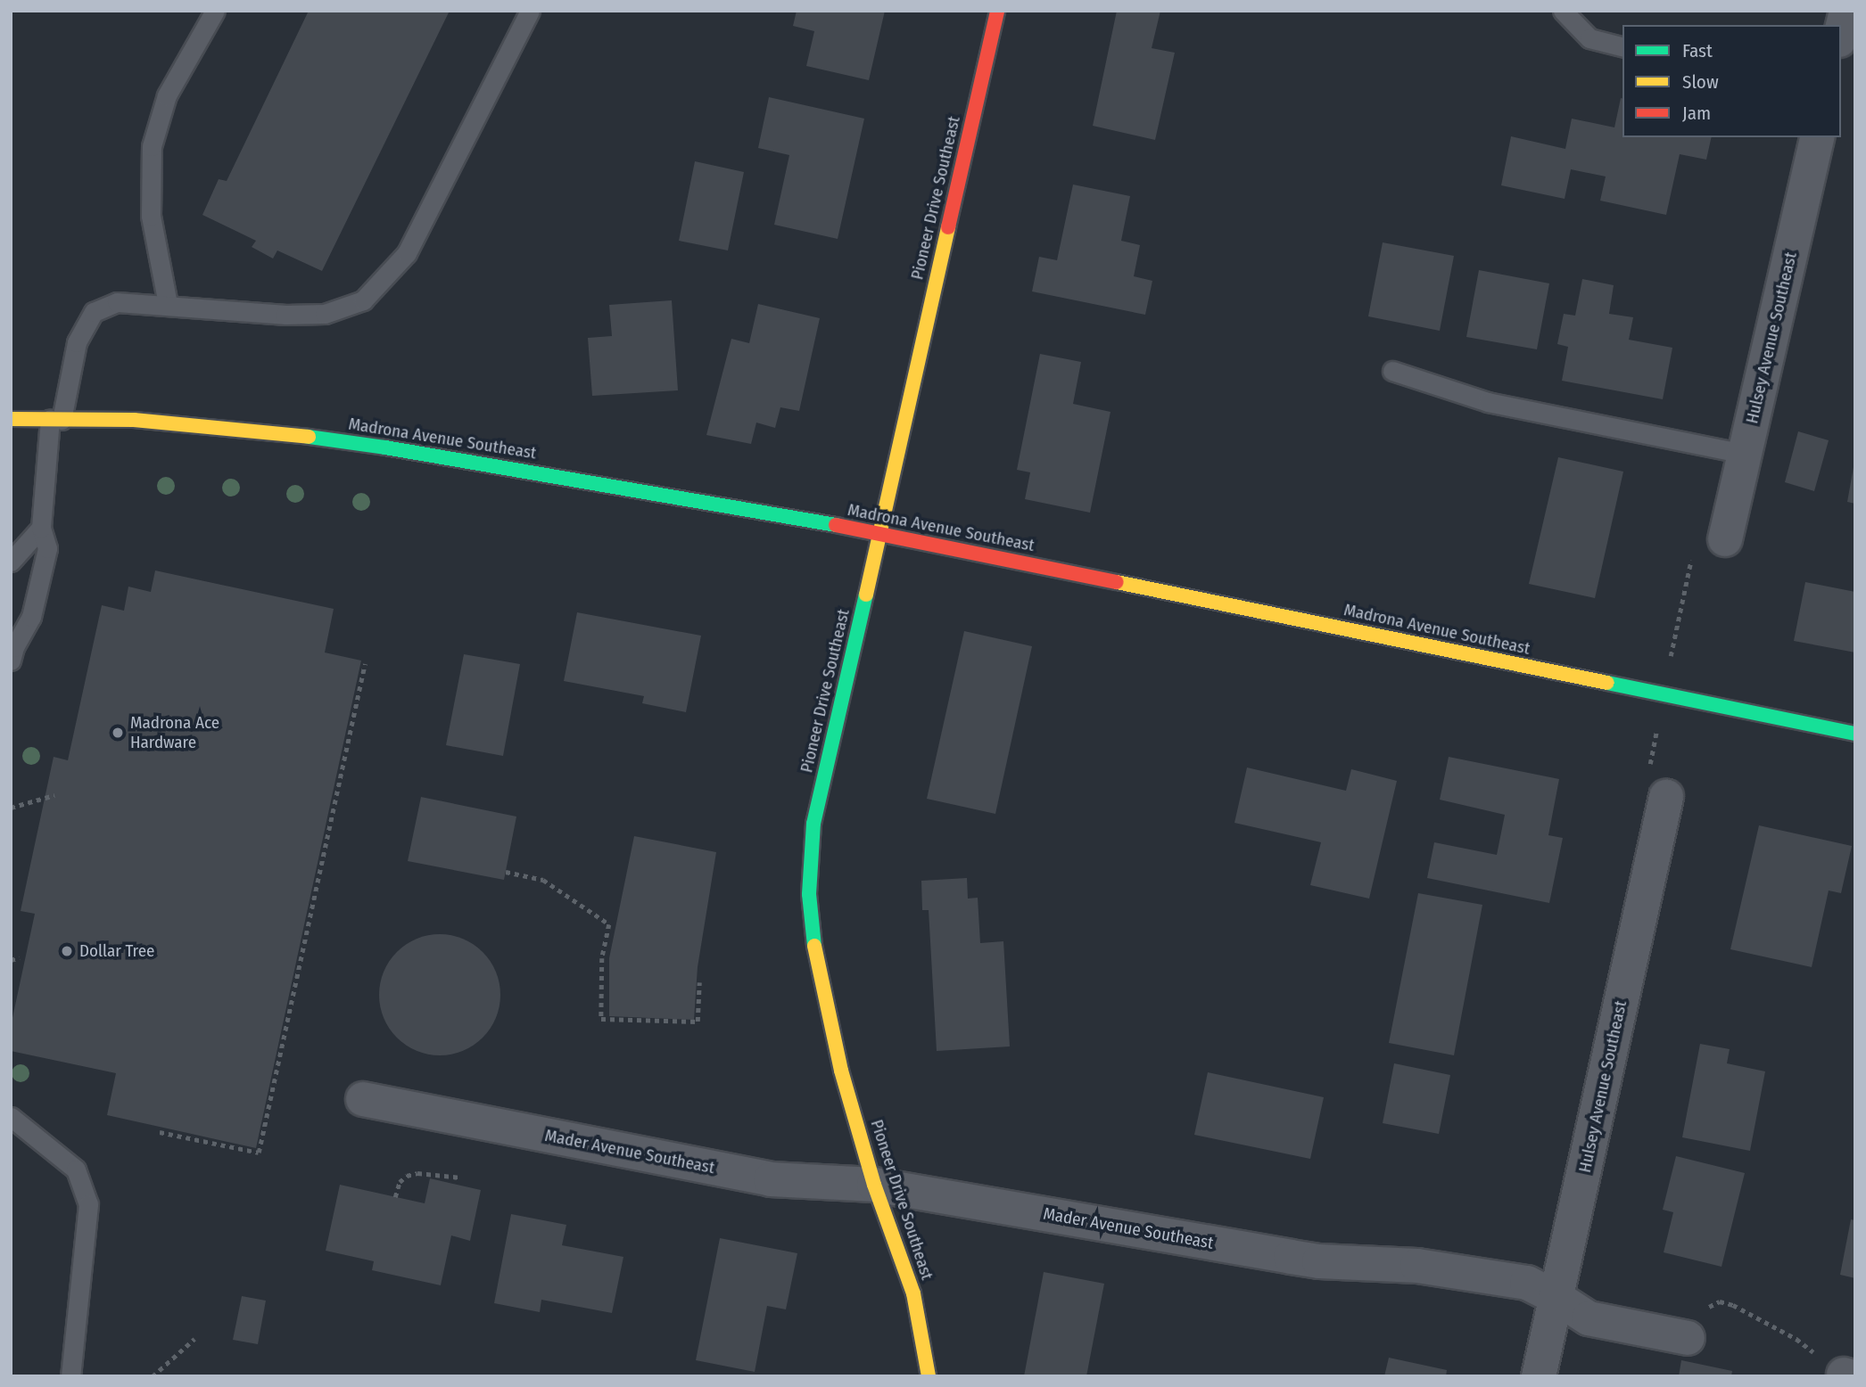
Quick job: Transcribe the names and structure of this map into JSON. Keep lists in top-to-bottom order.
{
  "streets": {
    "main road": ["Pioneer Drive Southeast", "Madrona Avenue Southeast"],
    "street": ["Hulsey Avenue Southeast", "Mader Avenue Southeast"]
  },
  "crossings": [
    ["Pioneer Drive Southeast", "Madrona Avenue Southeast"],
    ["Pioneer Drive Southeast", "Mader Avenue Southeast"],
    ["Hulsey Avenue Southeast", "Mader Avenue Southeast"]
  ],
  "places": ["Madrona Ace Hardware", "Dollar Tree"],
  "legend": ["Fast", "Slow", "Jam"]
}
